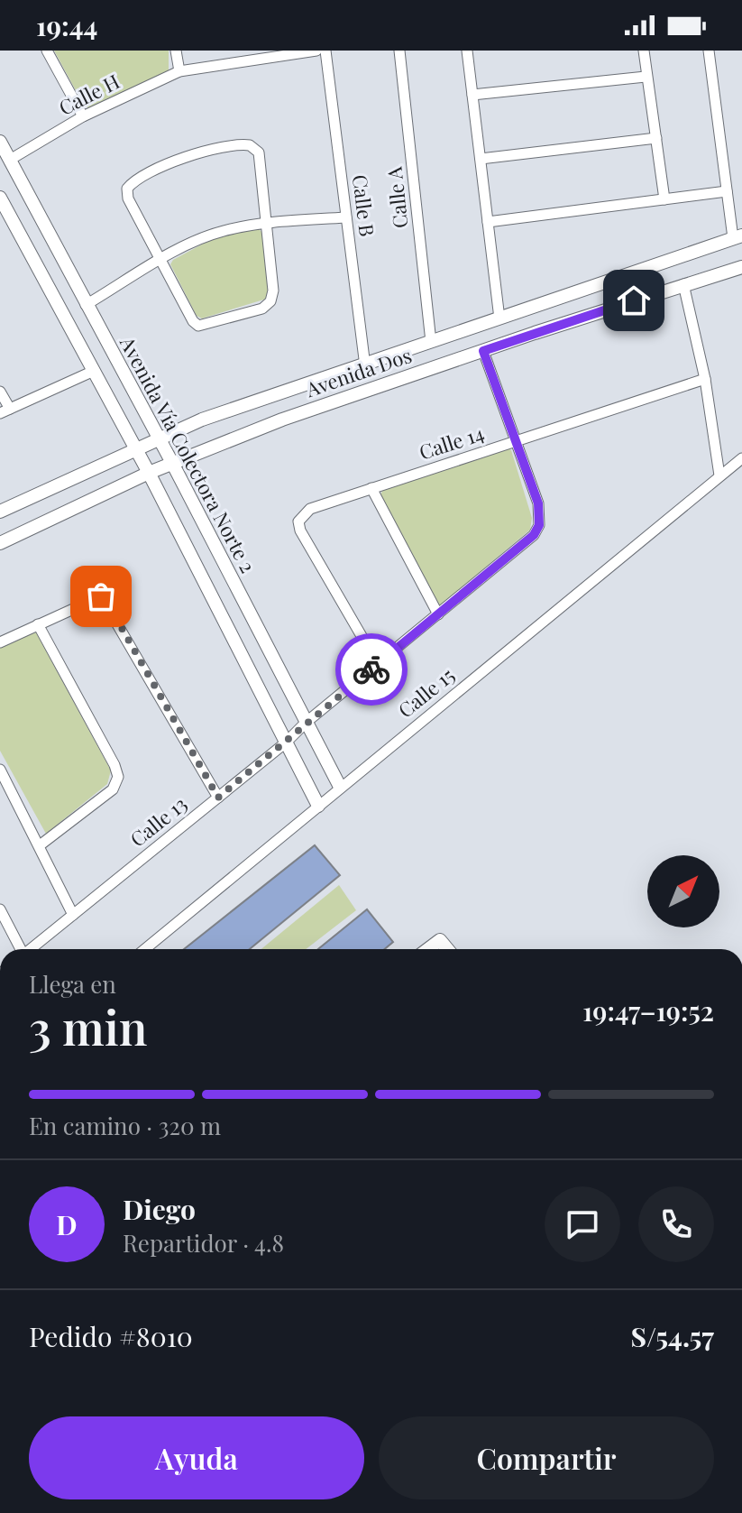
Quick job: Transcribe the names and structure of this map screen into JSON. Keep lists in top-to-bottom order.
{
  "streets": {
    "street": [
      "Calle H",
      "Calle A",
      "Calle B",
      "Avenida Dos",
      "Calle 14",
      "Avenida Vía Colectora Norte 2",
      "Calle 15",
      "Calle 13"
    ]
  },
  "crossings": [
    ["Calle H", "Avenida Vía Colectora Norte 2"],
    ["Calle A", "Avenida Dos"],
    ["Calle B", "Avenida Dos"],
    ["Avenida Dos", "Avenida Vía Colectora Norte 2"],
    ["Avenida Dos", "Calle 13"],
    ["Calle 14", "Calle 13"],
    ["Avenida Vía Colectora Norte 2", "Calle 15"],
    ["Avenida Vía Colectora Norte 2", "Calle 13"]
  ],
  "north": "top right",
  "page": {
    "status": "19:44",
    "heading": ["3 min", "Llega en", "19:47–19:52"],
    "panel": [
      "Diego",
      "Repartidor · 4.8",
      "Pedido #8010",
      "S/54.57"
    ],
    "bar": "En camino · 320 m",
    "round": "D",
    "buttons": ["Ayuda", "Compartir"]
  }
}
